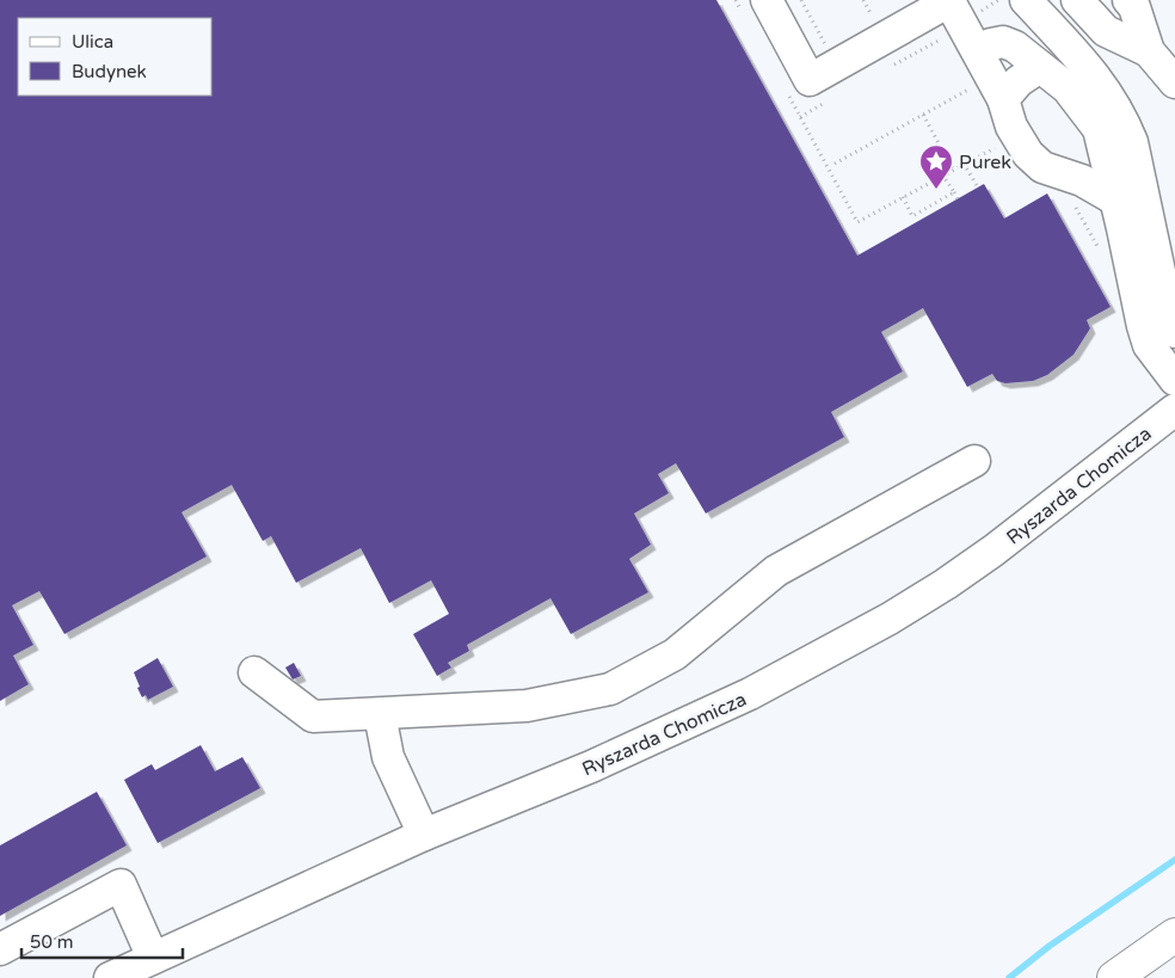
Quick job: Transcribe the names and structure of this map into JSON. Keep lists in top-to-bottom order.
{
  "streets": {
    "street": ["Ryszarda Chomicza"]
  },
  "places": {
    "place": ["Purek"]
  },
  "legend": ["Ulica", "Budynek"],
  "scale_bar": "50 m"
}
